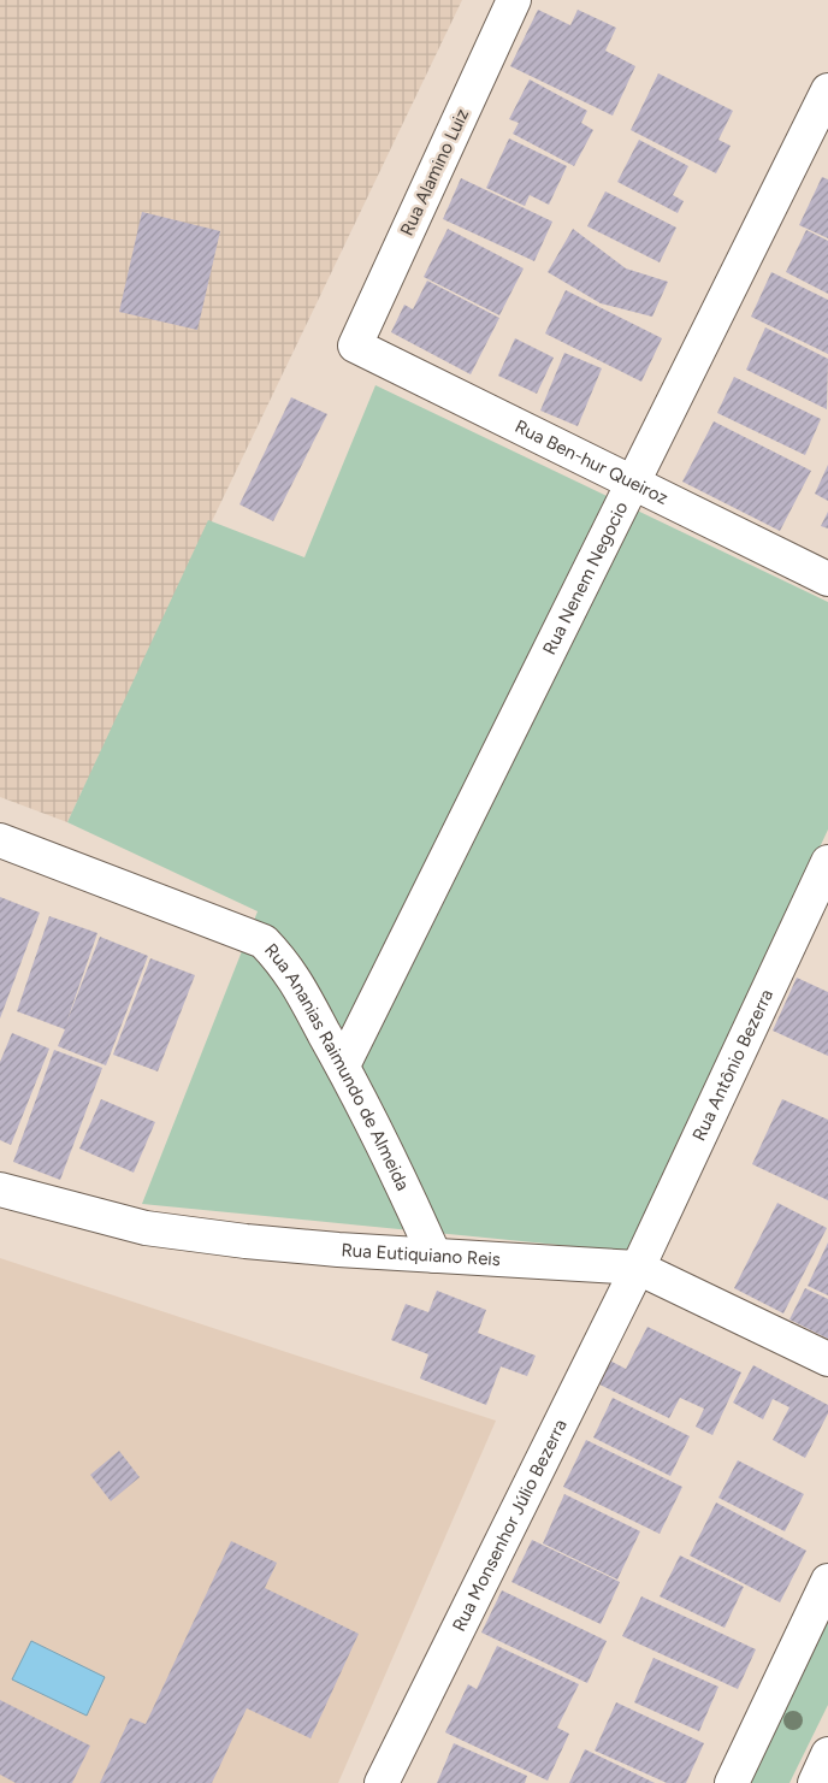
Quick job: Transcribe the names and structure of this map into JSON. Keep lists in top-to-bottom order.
{
  "streets": {
    "street": [
      "Rua Alamino Luiz",
      "Rua Ben-hur Queiroz",
      "Rua Nenem Negocio",
      "Rua Antônio Bezerra",
      "Rua Ananias Raimundo de Almeida",
      "Rua Eutiquiano Reis",
      "Rua Monsenhor Júlio Bezerra"
    ]
  },
  "crossings": [
    ["Rua Alamino Luiz", "Rua Ben-hur Queiroz"],
    ["Rua Ben-hur Queiroz", "Rua Nenem Negocio"],
    ["Rua Nenem Negocio", "Rua Ananias Raimundo de Almeida"],
    ["Rua Antônio Bezerra", "Rua Eutiquiano Reis"],
    ["Rua Antônio Bezerra", "Rua Monsenhor Júlio Bezerra"],
    ["Rua Ananias Raimundo de Almeida", "Rua Eutiquiano Reis"],
    ["Rua Eutiquiano Reis", "Rua Monsenhor Júlio Bezerra"]
  ]
}
